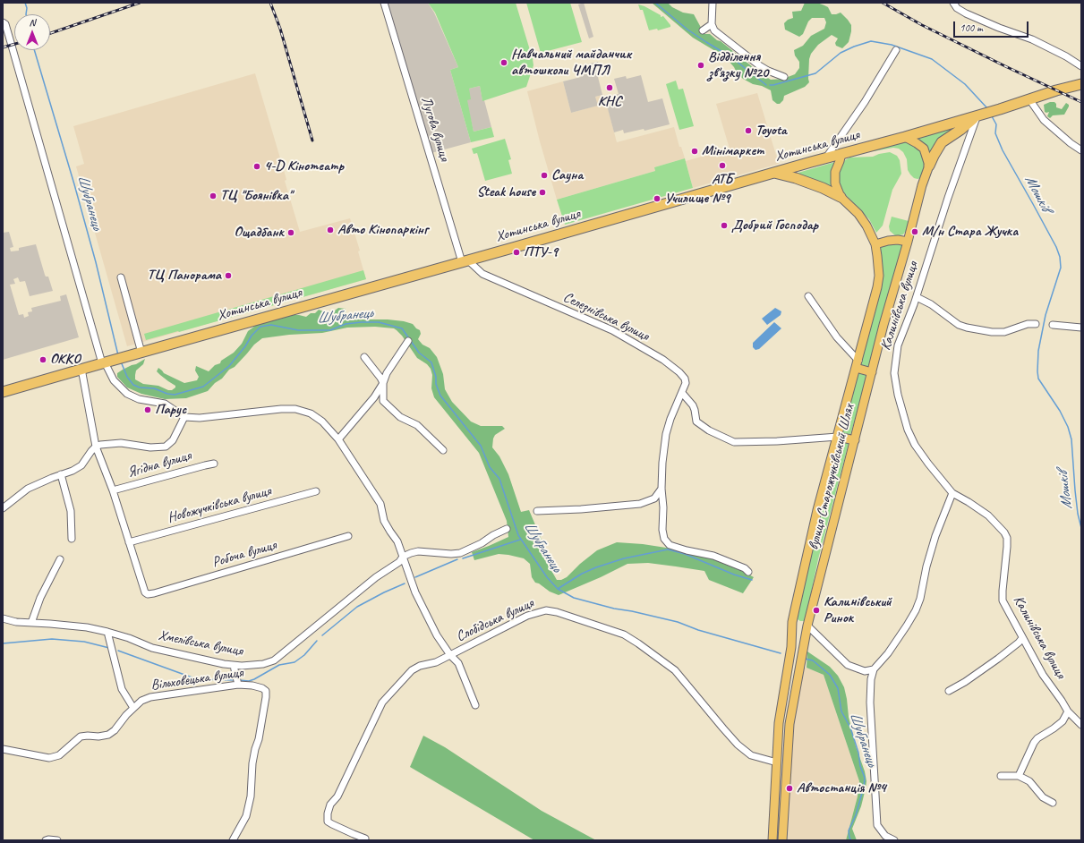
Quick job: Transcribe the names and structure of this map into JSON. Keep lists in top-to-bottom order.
{
  "streets": {
    "highway": ["Хотинська вулиця"],
    "main road": ["вулиця Старожучківський Шлях"],
    "street": [
      "Лугова вулиця",
      "Калинівська вулиця",
      "Селезнівська вулиця",
      "Ягідна вулиця",
      "Новожучківська вулиця",
      "Робоча вулиця",
      "Слобідська вулиця",
      "Хмелівська вулиця",
      "Вільховецька вулиця"
    ]
  },
  "crossings": [
    ["Лугова вулиця", "Хотинська вулиця"],
    ["Лугова вулиця", "Селезнівська вулиця"],
    ["Хотинська вулиця", "Калинівська вулиця"],
    ["Хотинська вулиця", "Селезнівська вулиця"],
    ["Хотинська вулиця", "вулиця Старожучківський Шлях"],
    ["вулиця Старожучківський Шлях", "Слобідська вулиця"],
    ["Новожучківська вулиця", "Робоча вулиця"]
  ],
  "water": ["Мошків", "Шубранець"],
  "places": [
    "Навчальний майданчик автошколи ЧМПЛ",
    "Відділення зв'язку №20",
    "КНС",
    "Toyota",
    "Мінімаркет",
    "АТБ",
    "4-D Кінотеатр",
    "Сауна",
    "Steak house",
    "ТЦ \"Боянівка\"",
    "Училище №9",
    "Добрий Господар",
    "Авто Кінопаркінг",
    "М/н Стара Жучка",
    "Ощадбанк",
    "ПТУ-9",
    "ТЦ Панорама",
    "ОККО",
    "Парус",
    "Калинівський Ринок",
    "Автостанція №4"
  ],
  "scale_bar": "100 m",
  "north": "top"
}
